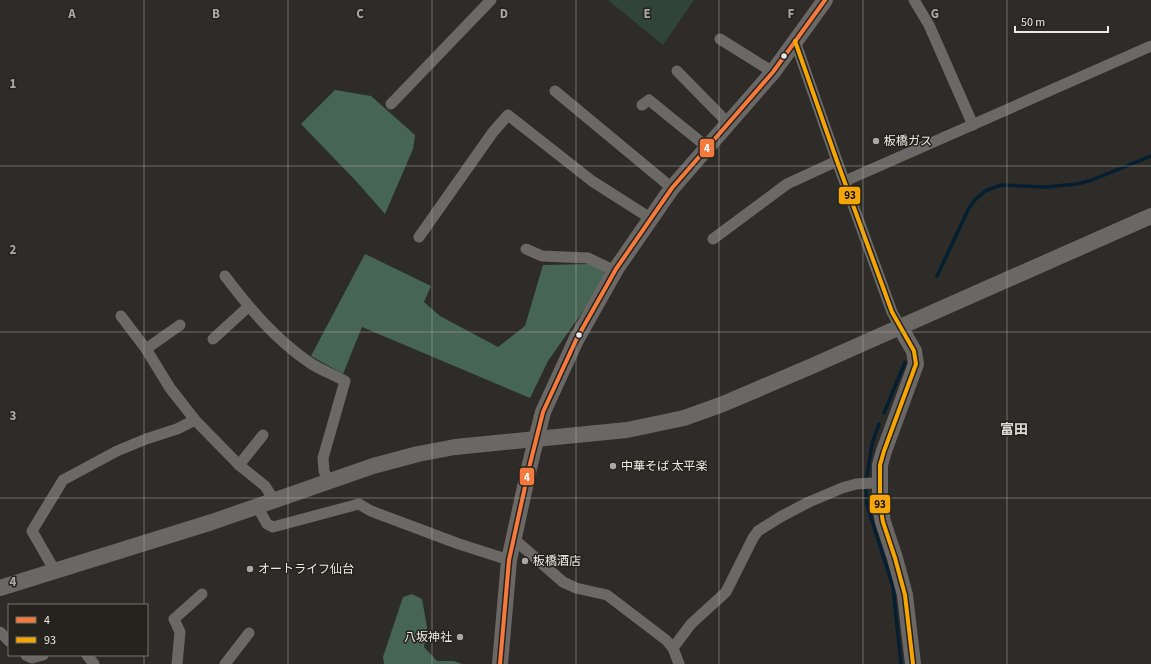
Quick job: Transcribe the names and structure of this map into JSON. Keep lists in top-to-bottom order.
{
  "districts": ["富田"],
  "places": [
    "板橋ガス",
    "中華そば 太平楽",
    "板橋酒店",
    "オートライフ仙台",
    "八坂神社"
  ],
  "lines": ["transit line 4", "transit line 93"],
  "legend": ["4", "93"],
  "scale_bar": "50 m",
  "grid": {
    "columns": [
      "A",
      "B",
      "C",
      "D",
      "E",
      "F",
      "G"
    ],
    "rows": [
      "1",
      "2",
      "3",
      "4"
    ]
  }
}
